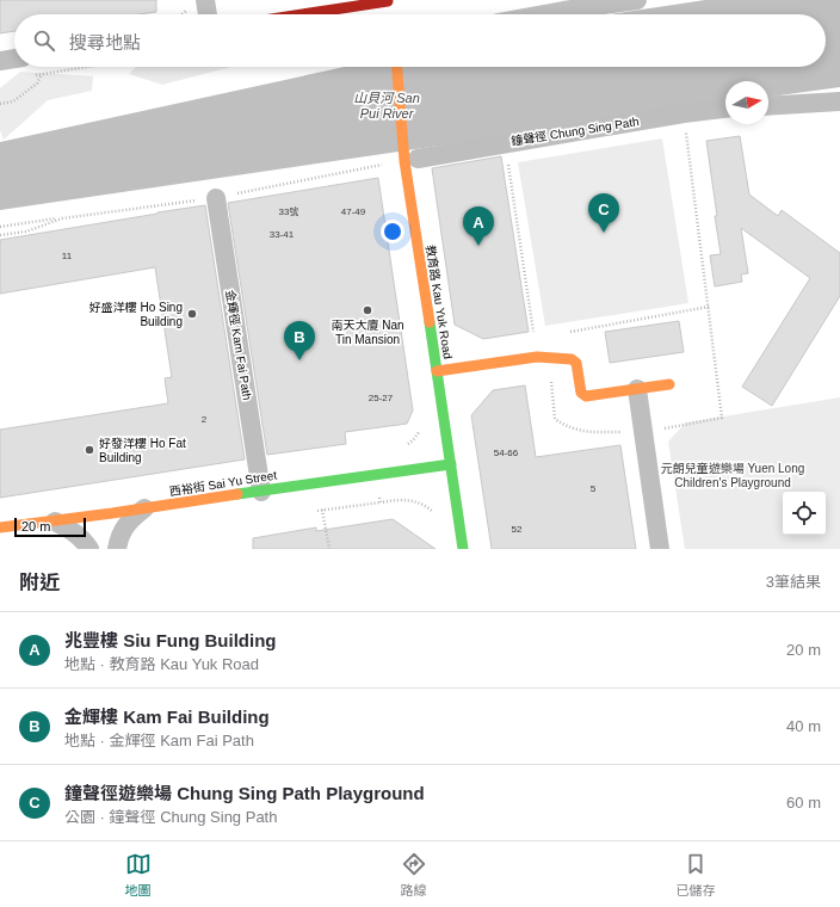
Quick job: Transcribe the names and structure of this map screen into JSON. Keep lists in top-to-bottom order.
{
  "streets": {
    "street": [
      "鐘聲徑 Chung Sing Path",
      "教育路 Kau Yuk Road",
      "金輝徑 Kam Fai Path",
      "西裕街 Sai Yu Street"
    ]
  },
  "crossings": [
    ["鐘聲徑 Chung Sing Path", "教育路 Kau Yuk Road"],
    ["教育路 Kau Yuk Road", "西裕街 Sai Yu Street"],
    ["金輝徑 Kam Fai Path", "西裕街 Sai Yu Street"]
  ],
  "water": ["山貝河 San Pui River"],
  "parks": ["元朗兒童遊樂場 Yuen Long Children's Playground"],
  "places": ["南天大廈 Nan Tin Mansion", "好盛洋樓 Ho Sing Building", "好發洋樓 Ho Fat Building"],
  "house_numbers": [
    "33號",
    "47-49",
    "33-41",
    "11",
    "25-27",
    "2",
    "54-66",
    "5",
    "52"
  ],
  "scale_bar": "20 m",
  "north": "right",
  "page": {
    "search": "搜尋地點",
    "pins": ["C", "A", "B"],
    "scale": "20 m",
    "heading": ["附近", "3筆結果"],
    "list": [
      {
        "mark": "A",
        "name": "兆豐樓 Siu Fung Building",
        "note": "地點 · 教育路 Kau Yuk Road",
        "value": "20 m"
      },
      {
        "mark": "B",
        "name": "金輝樓 Kam Fai Building",
        "note": "地點 · 金輝徑 Kam Fai Path",
        "value": "40 m"
      },
      {
        "mark": "C",
        "name": "鐘聲徑遊樂場 Chung Sing Path Playground",
        "note": "公園 · 鐘聲徑 Chung Sing Path",
        "value": "60 m"
      }
    ],
    "nav": ["地圖", "路線", "已儲存"]
  }
}
